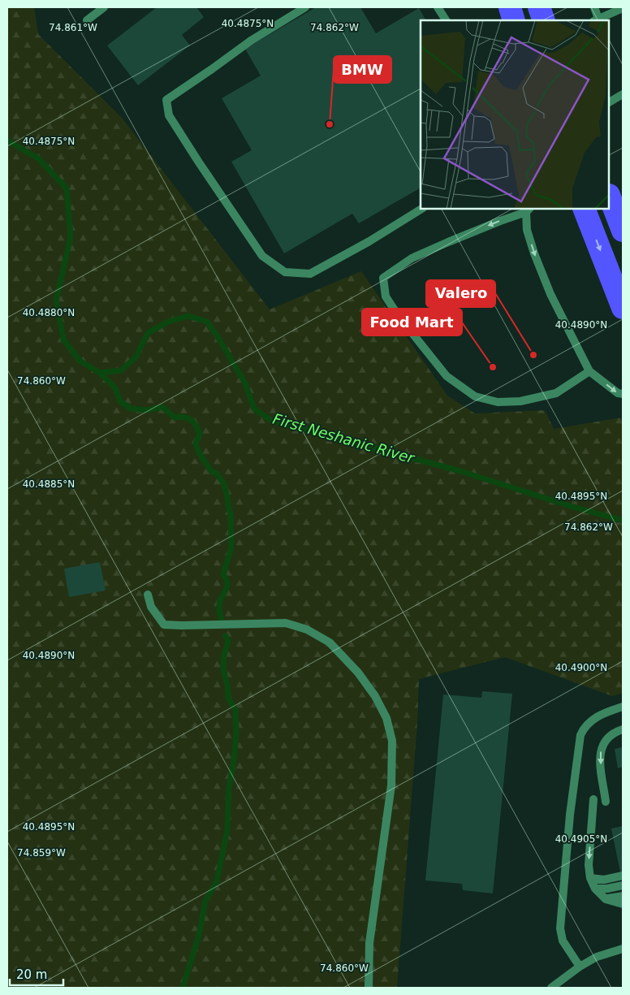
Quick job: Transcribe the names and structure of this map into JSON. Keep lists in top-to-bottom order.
{
  "water": ["First Neshanic River"],
  "places": ["BMW", "Valero", "Food Mart"],
  "scale_bar": "20 m",
  "coordinates": [
    "40.4875°N",
    "74.861°W",
    "74.862°W",
    "40.4880°N",
    "40.4890°N",
    "74.860°W",
    "40.4885°N",
    "40.4895°N",
    "40.4900°N",
    "40.4905°N",
    "74.859°W"
  ]
}
